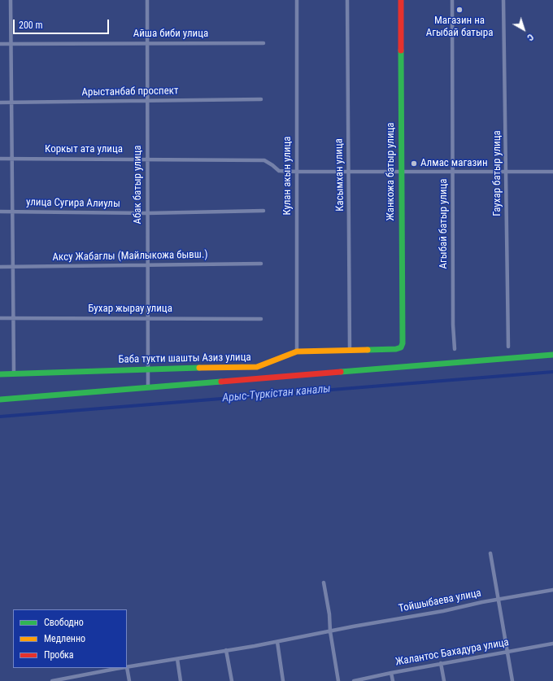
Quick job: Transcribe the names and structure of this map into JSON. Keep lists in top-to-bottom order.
{
  "streets": {
    "main road": ["Жанкожа батыр улица", "Баба тукти шашты Азиз улица"],
    "street": [
      "Айша биби улица",
      "Арыстанбаб проспект",
      "Коркыт ата улица",
      "Гаухар батыр улица",
      "Касымхан улица",
      "Кулан акын улица",
      "Абак батыр улица",
      "улица Сугира Алиулы",
      "Агыбай батыр улица",
      "Аксу Жабаглы (Майлыкожа бывш.)",
      "Бухар жырау улица",
      "Тойшыбаева улица",
      "Жалантос Бахадура улица"
    ]
  },
  "crossings": [
    ["Айша биби улица", "Абак батыр улица"],
    ["Арыстанбаб проспект", "Абак батыр улица"],
    ["Коркыт ата улица", "Кулан акын улица"],
    ["Коркыт ата улица", "Абак батыр улица"],
    ["Жанкожа батыр улица", "Баба тукти шашты Азиз улица"],
    ["Касымхан улица", "Баба тукти шашты Азиз улица"],
    ["Кулан акын улица", "Баба тукти шашты Азиз улица"],
    ["Абак батыр улица", "улица Сугира Алиулы"],
    ["Абак батыр улица", "Аксу Жабаглы (Майлыкожа бывш.)"],
    ["Абак батыр улица", "Бухар жырау улица"],
    ["Абак батыр улица", "Баба тукти шашты Азиз улица"]
  ],
  "water": ["Арыс-Түркістан каналы"],
  "places": ["Магазин на Агыбай батыра", "Алмас магазин"],
  "legend": ["Свободно", "Медленно", "Пробка"],
  "scale_bar": "200 m",
  "north": "bottom right"
}
